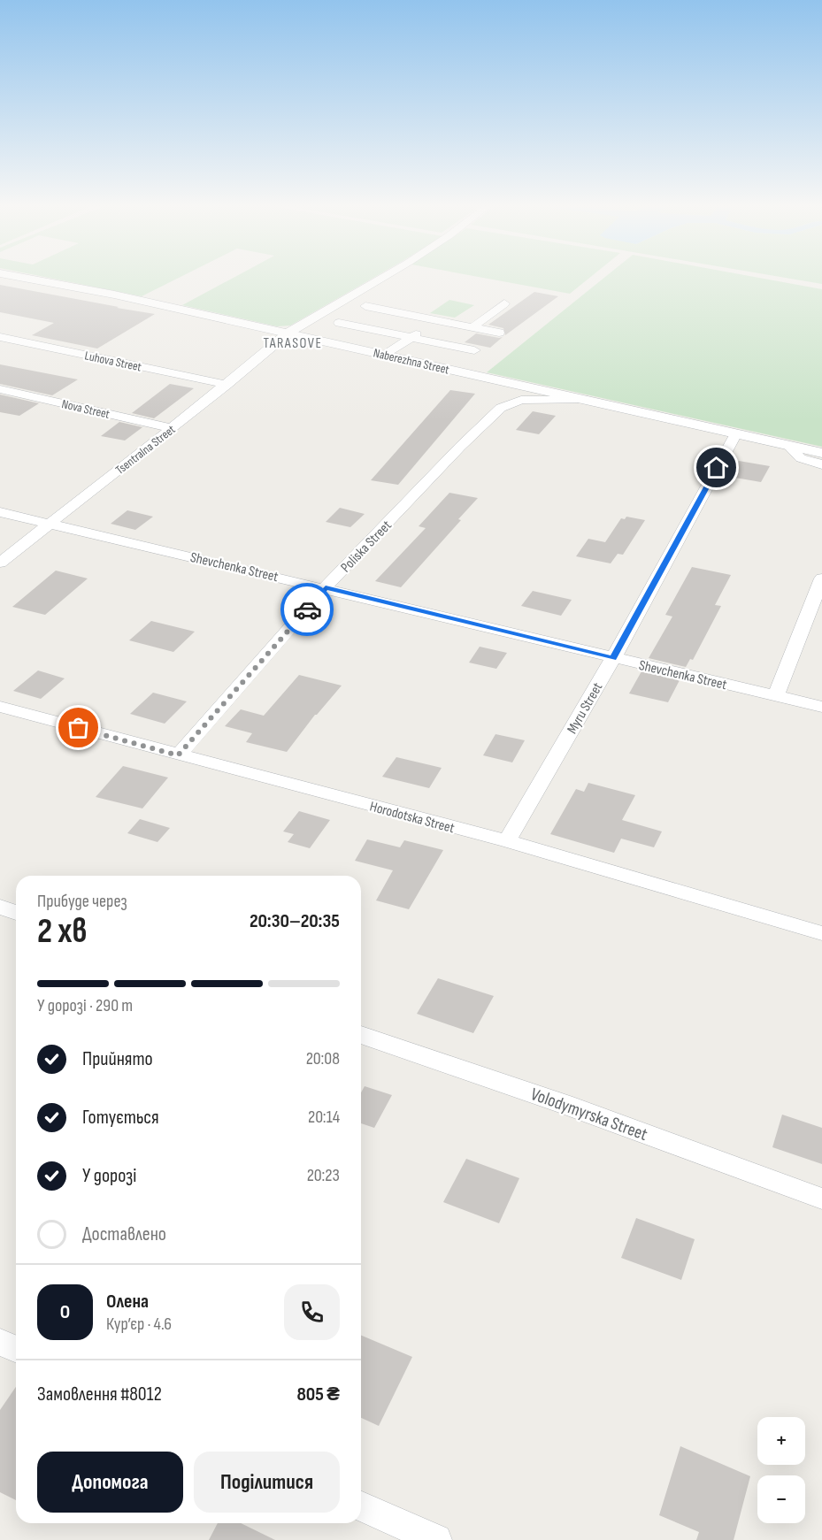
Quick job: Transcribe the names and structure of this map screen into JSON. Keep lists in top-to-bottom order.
{
  "streets": {
    "street": [
      "Luhova Street",
      "Naberezhna Street",
      "Nova Street",
      "Tsentralna Street",
      "Poliska Street",
      "Shevchenka Street",
      "Myru Street",
      "Horodotska Street",
      "Volodymyrska Street"
    ]
  },
  "crossings": [
    ["Luhova Street", "Tsentralna Street"],
    ["Naberezhna Street", "Tsentralna Street"],
    ["Naberezhna Street", "Poliska Street"],
    ["Naberezhna Street", "Myru Street"],
    ["Nova Street", "Tsentralna Street"],
    ["Tsentralna Street", "Shevchenka Street"],
    ["Poliska Street", "Shevchenka Street"],
    ["Poliska Street", "Horodotska Street"],
    ["Shevchenka Street", "Myru Street"],
    ["Myru Street", "Horodotska Street"]
  ],
  "districts": ["TARASOVE"],
  "page": {
    "heading": ["2 хв", "Прибуде через", "20:30–20:35"],
    "panel": [
      "Олена",
      "Кур’єр · 4.6",
      "Замовлення #8012",
      "805 ₴"
    ],
    "bar": "У дорозі · 290 m",
    "list": [
      ["Прийнято", "20:08"],
      ["Готується", "20:14"],
      ["У дорозі", "20:23"],
      "Доставлено"
    ],
    "round": "О",
    "map_buttons": ["+", "−"],
    "buttons": ["Допомога", "Поділитися"]
  }
}
